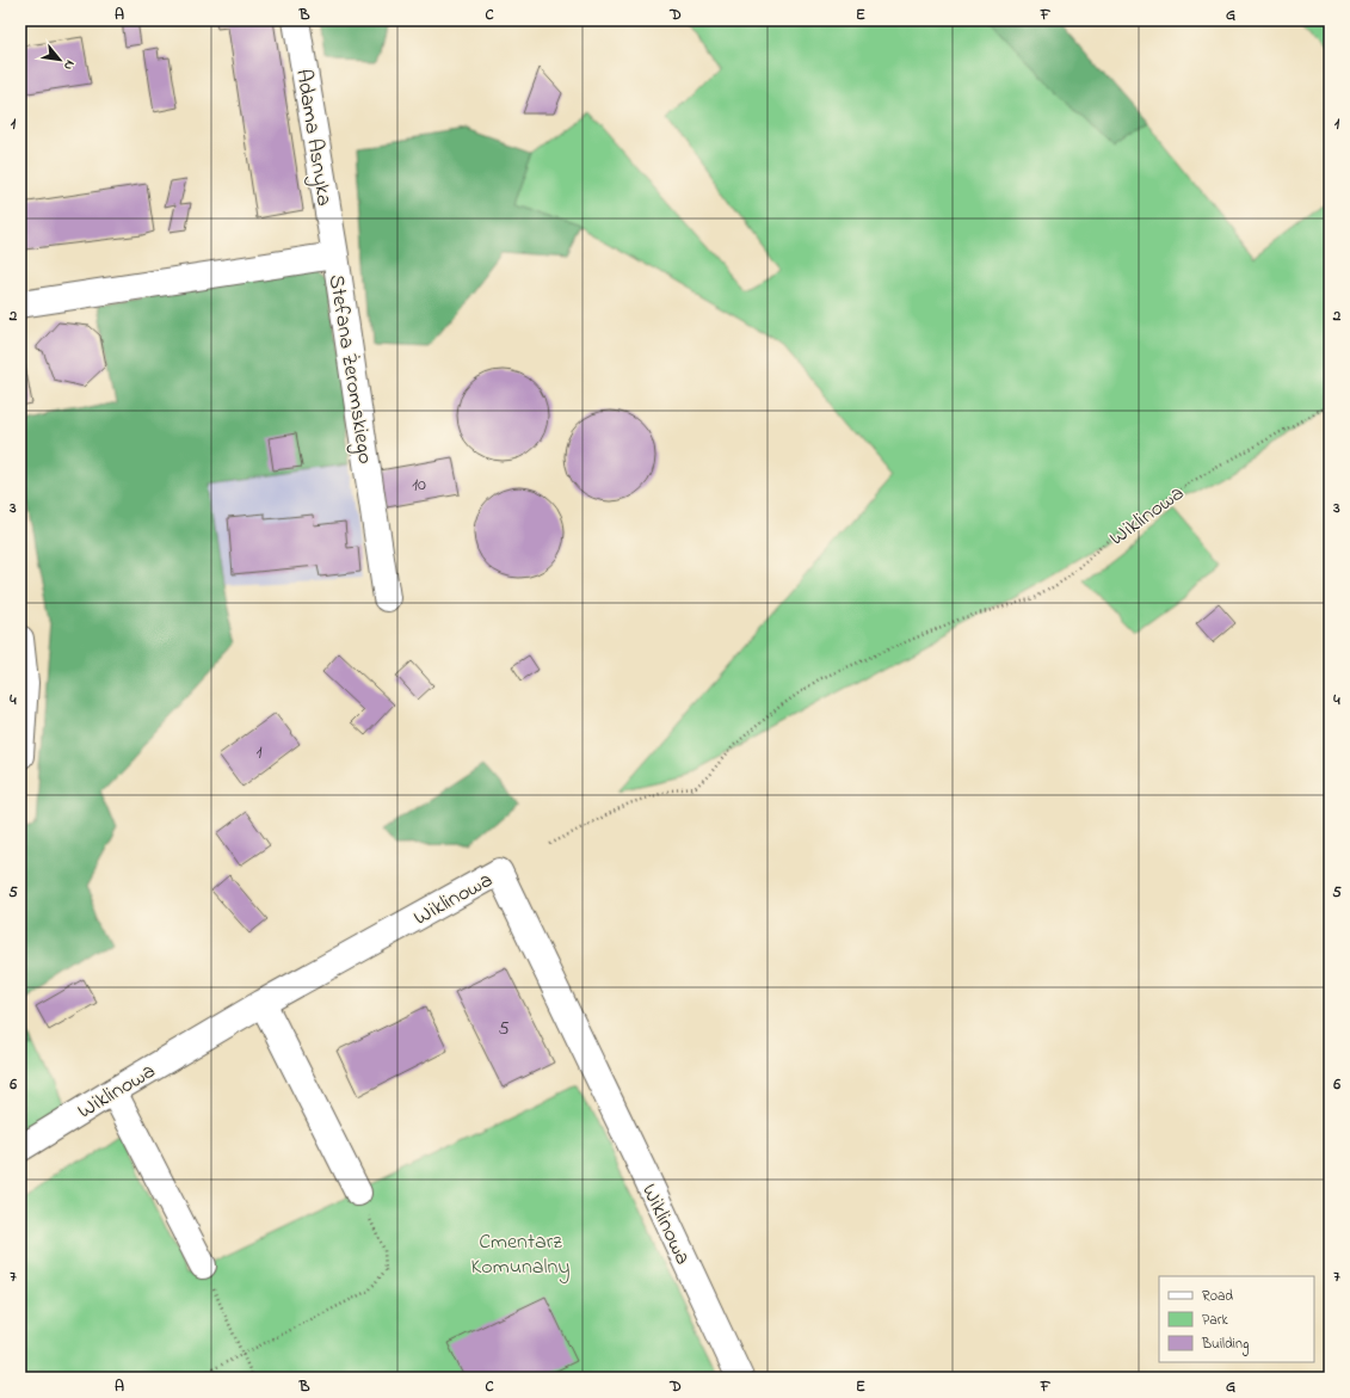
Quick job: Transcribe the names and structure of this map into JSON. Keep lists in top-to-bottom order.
{
  "streets": {
    "street": ["Adama Asnyka", "Stefana Żeromskiego", "Wiklinowa"]
  },
  "crossings": [
    ["Adama Asnyka", "Stefana Żeromskiego"]
  ],
  "parks": ["Cmentarz Komunalny"],
  "house_numbers": ["10", "1", "5"],
  "legend": ["Road", "Park", "Building"],
  "north": "bottom right",
  "grid": {
    "columns": [
      "A",
      "B",
      "C",
      "D",
      "E",
      "F",
      "G"
    ],
    "rows": [
      "1",
      "2",
      "3",
      "4",
      "5",
      "6",
      "7"
    ]
  }
}
